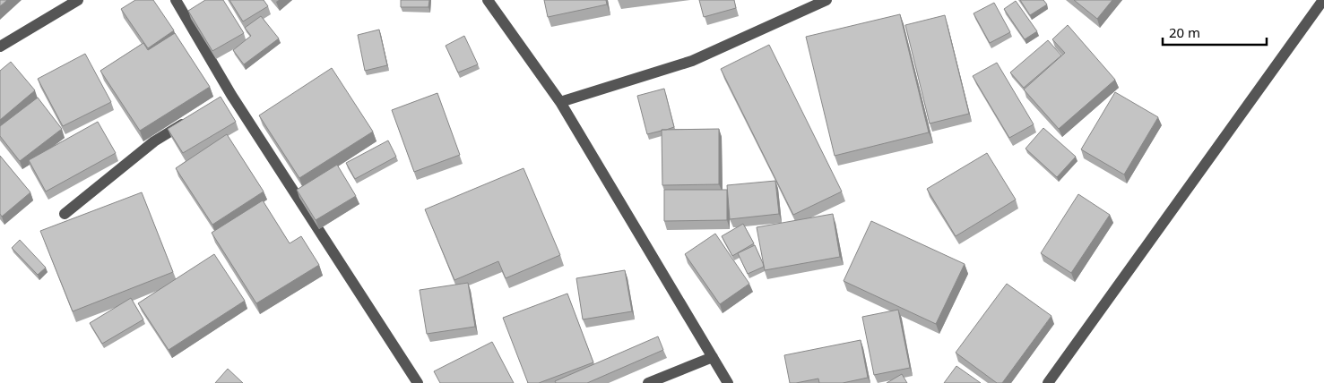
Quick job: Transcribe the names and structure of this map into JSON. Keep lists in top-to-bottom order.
{
  "scale_bar": "20 m"
}
